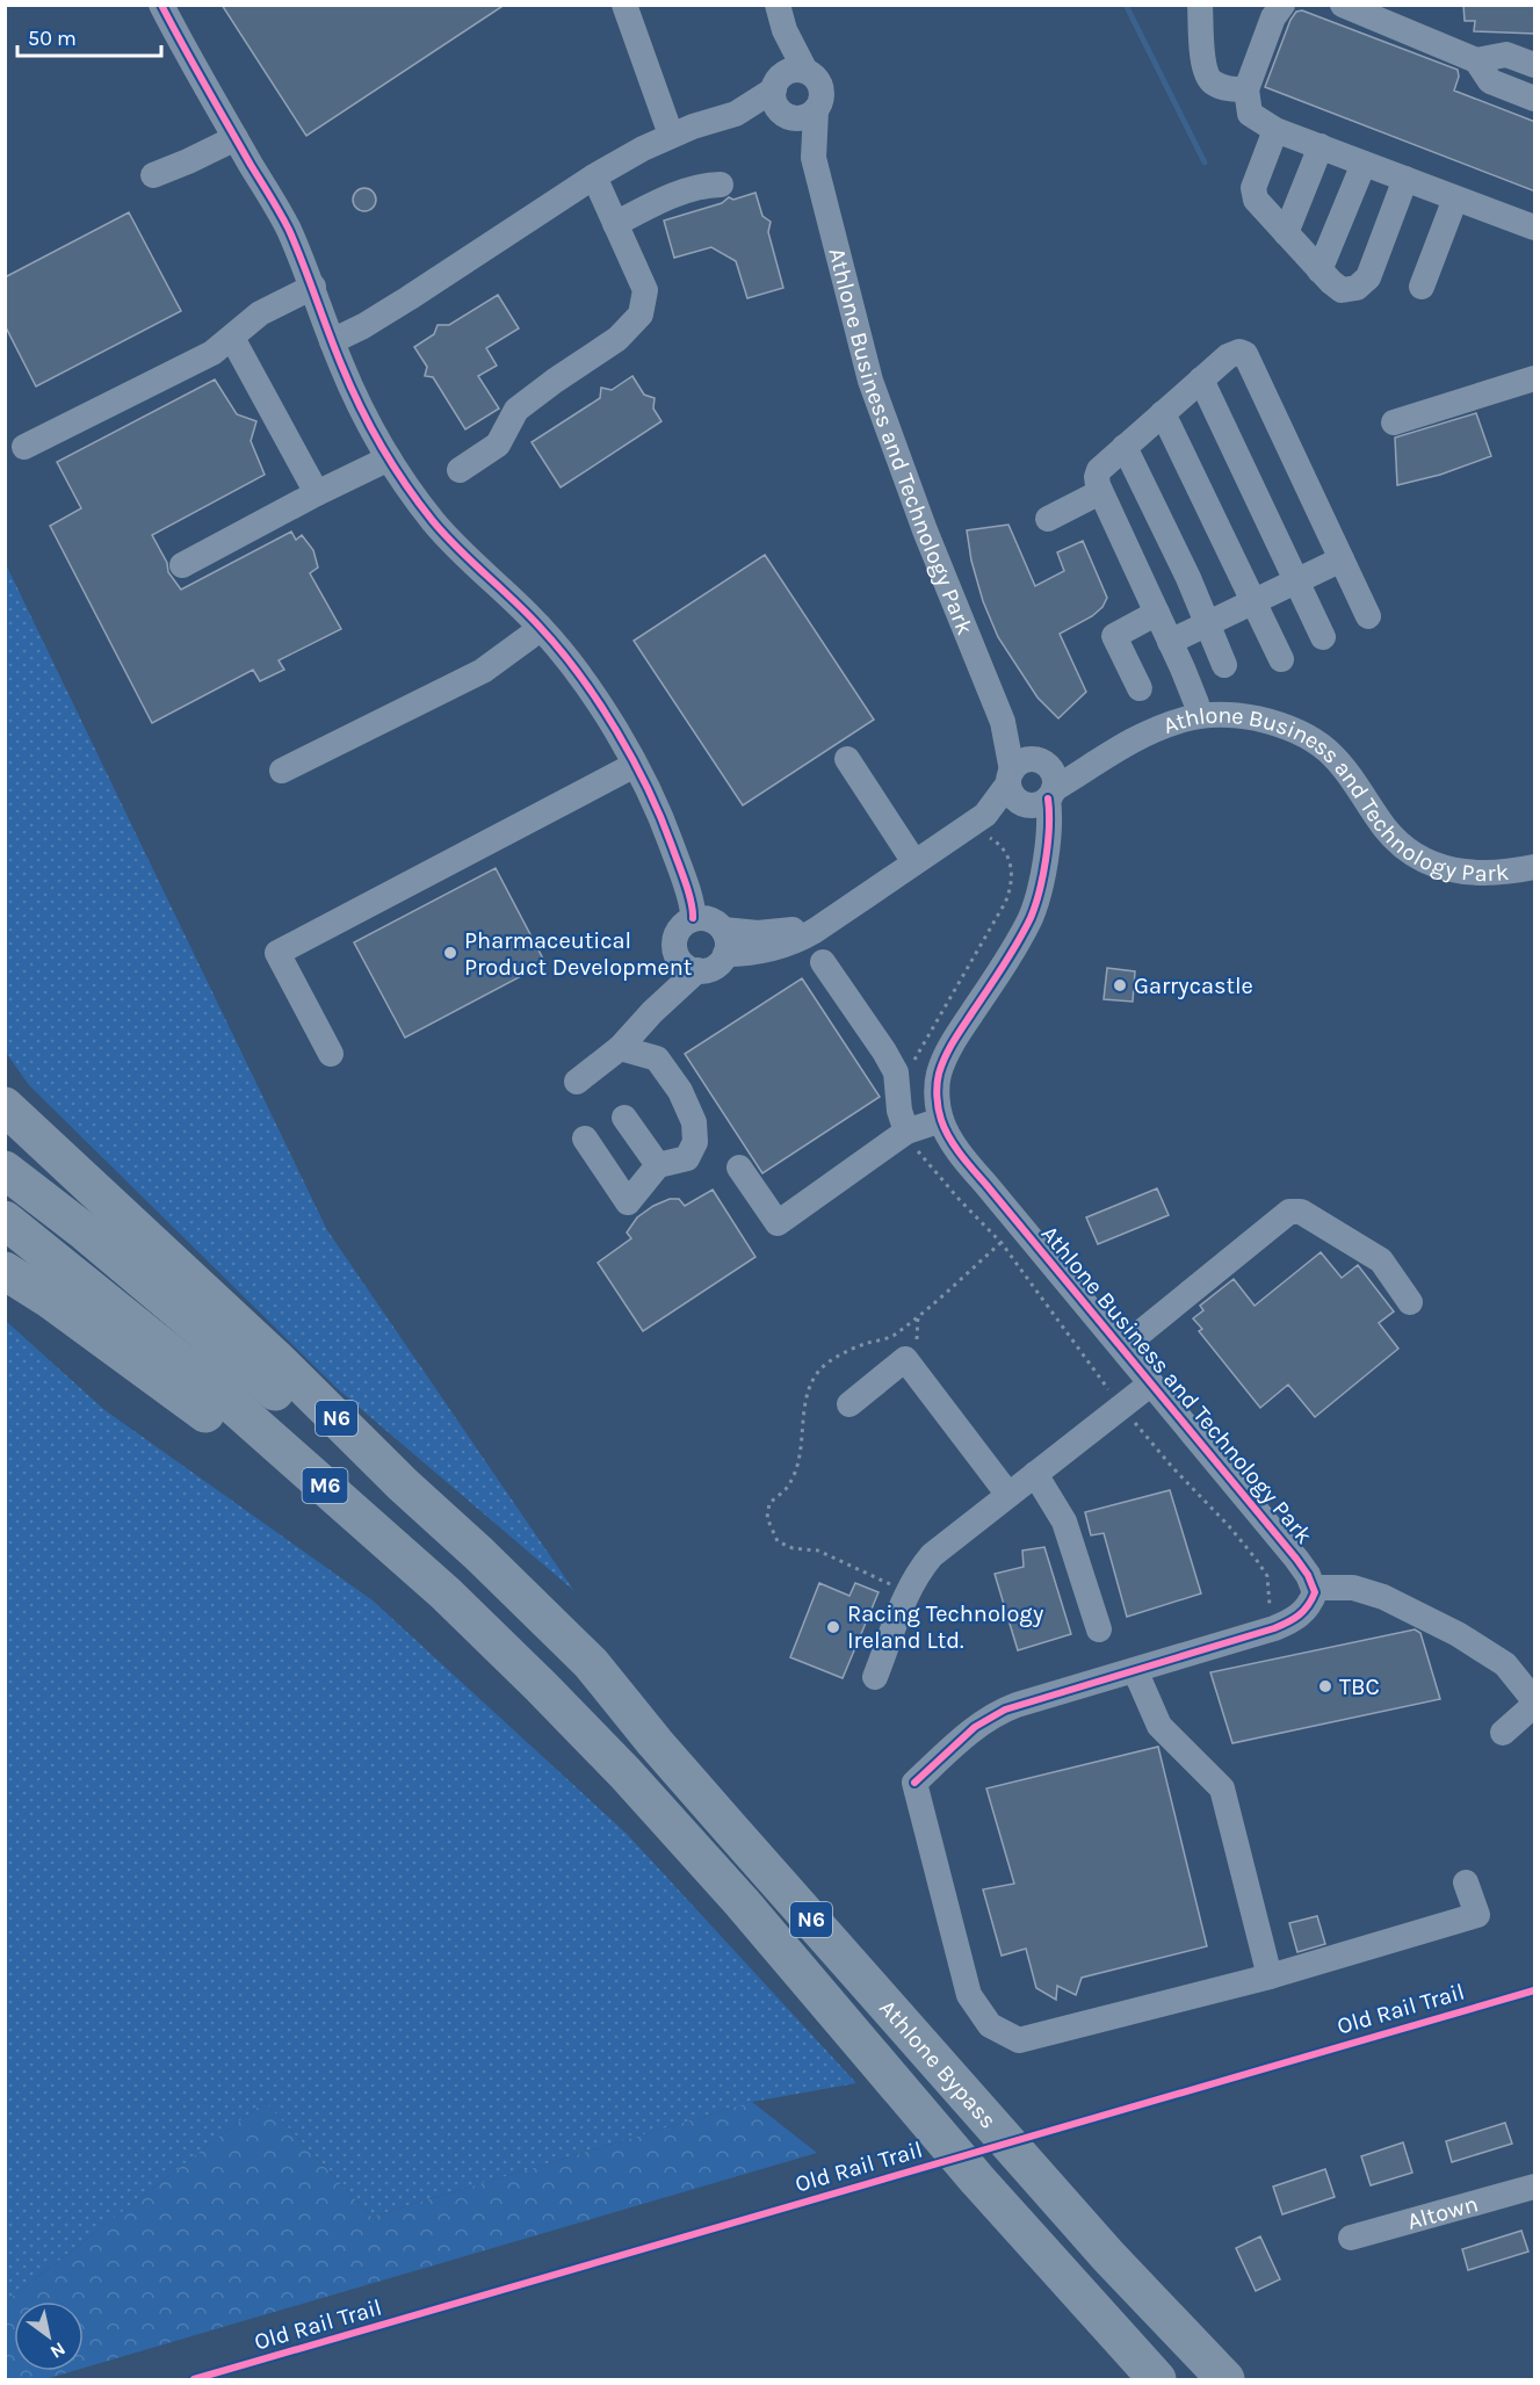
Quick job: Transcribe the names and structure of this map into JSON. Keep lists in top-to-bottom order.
{
  "streets": {
    "highway": ["N6", "M6", "Athlone Bypass"],
    "street": ["Athlone Business and Technology Park", "Altown"],
    "cycle path": ["Old Rail Trail"]
  },
  "crossings": [
    ["N6", "M6"],
    ["N6", "Athlone Bypass"],
    ["M6", "Athlone Bypass"]
  ],
  "places": [
    "Pharmaceutical Product Development",
    "Garrycastle",
    "Racing Technology Ireland Ltd.",
    "TBC"
  ],
  "scale_bar": "50 m",
  "north": "bottom right"
}
